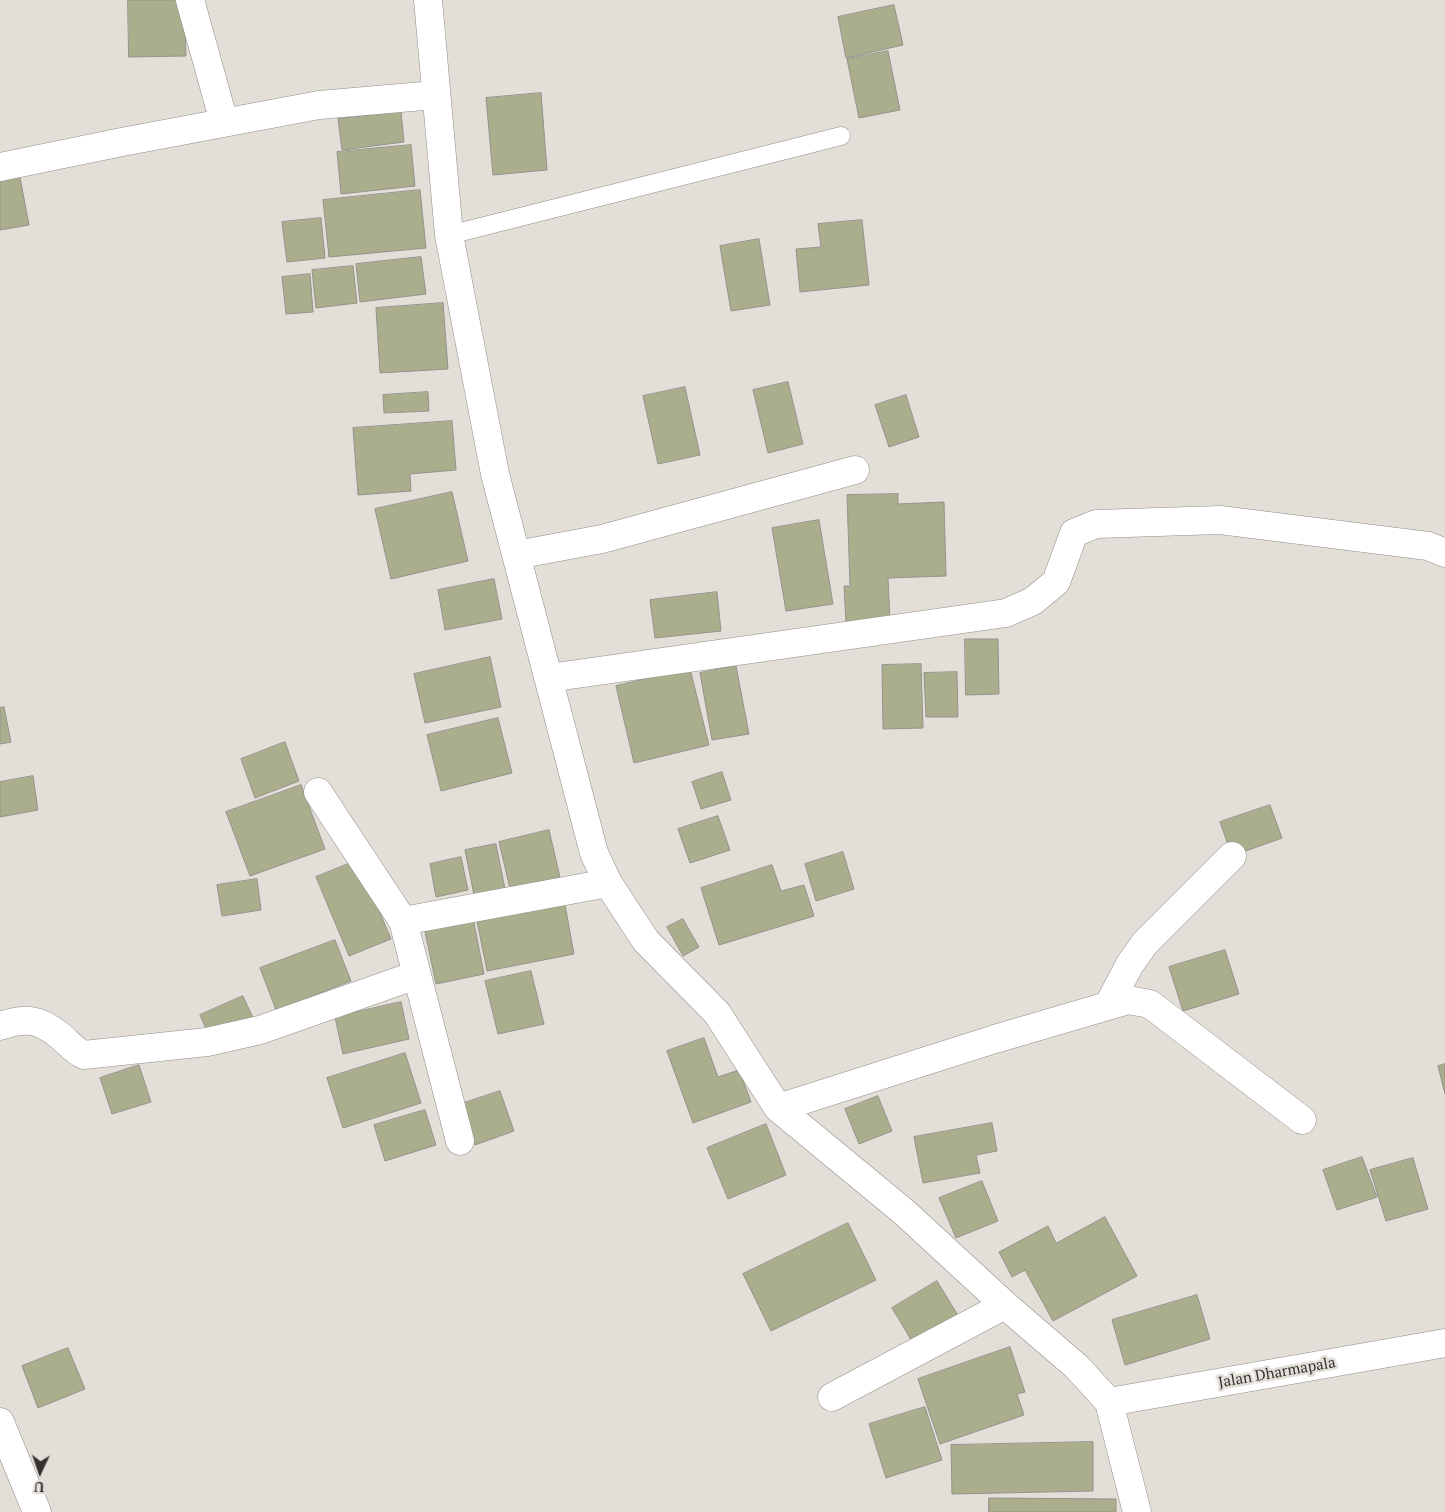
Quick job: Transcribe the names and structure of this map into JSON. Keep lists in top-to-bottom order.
{
  "streets": {
    "street": ["Jalan Dharmapala"]
  },
  "north": "bottom"
}
